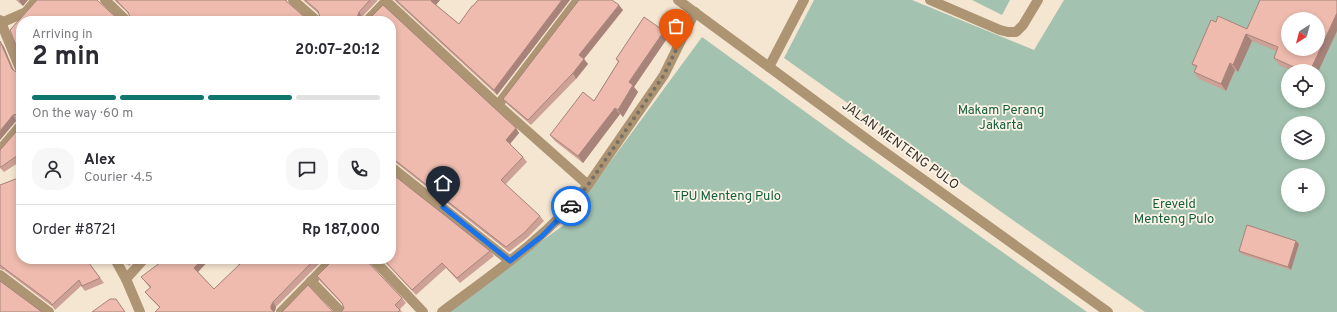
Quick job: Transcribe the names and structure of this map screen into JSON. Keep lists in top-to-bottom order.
{
  "streets": {
    "street": ["JALAN MENTENG PULO"]
  },
  "parks": ["Makam Perang Jakarta", "TPU Menteng Pulo", "Ereveld Menteng Pulo"],
  "north": "bottom left",
  "page": {
    "map_buttons": "+",
    "heading": ["2 min", "Arriving in", "20:07–20:12"],
    "panel": [
      "Alex",
      "Courier · 4.5",
      "Order #8721",
      "Rp 187,000"
    ],
    "bar": "On the way · 60 m"
  }
}
